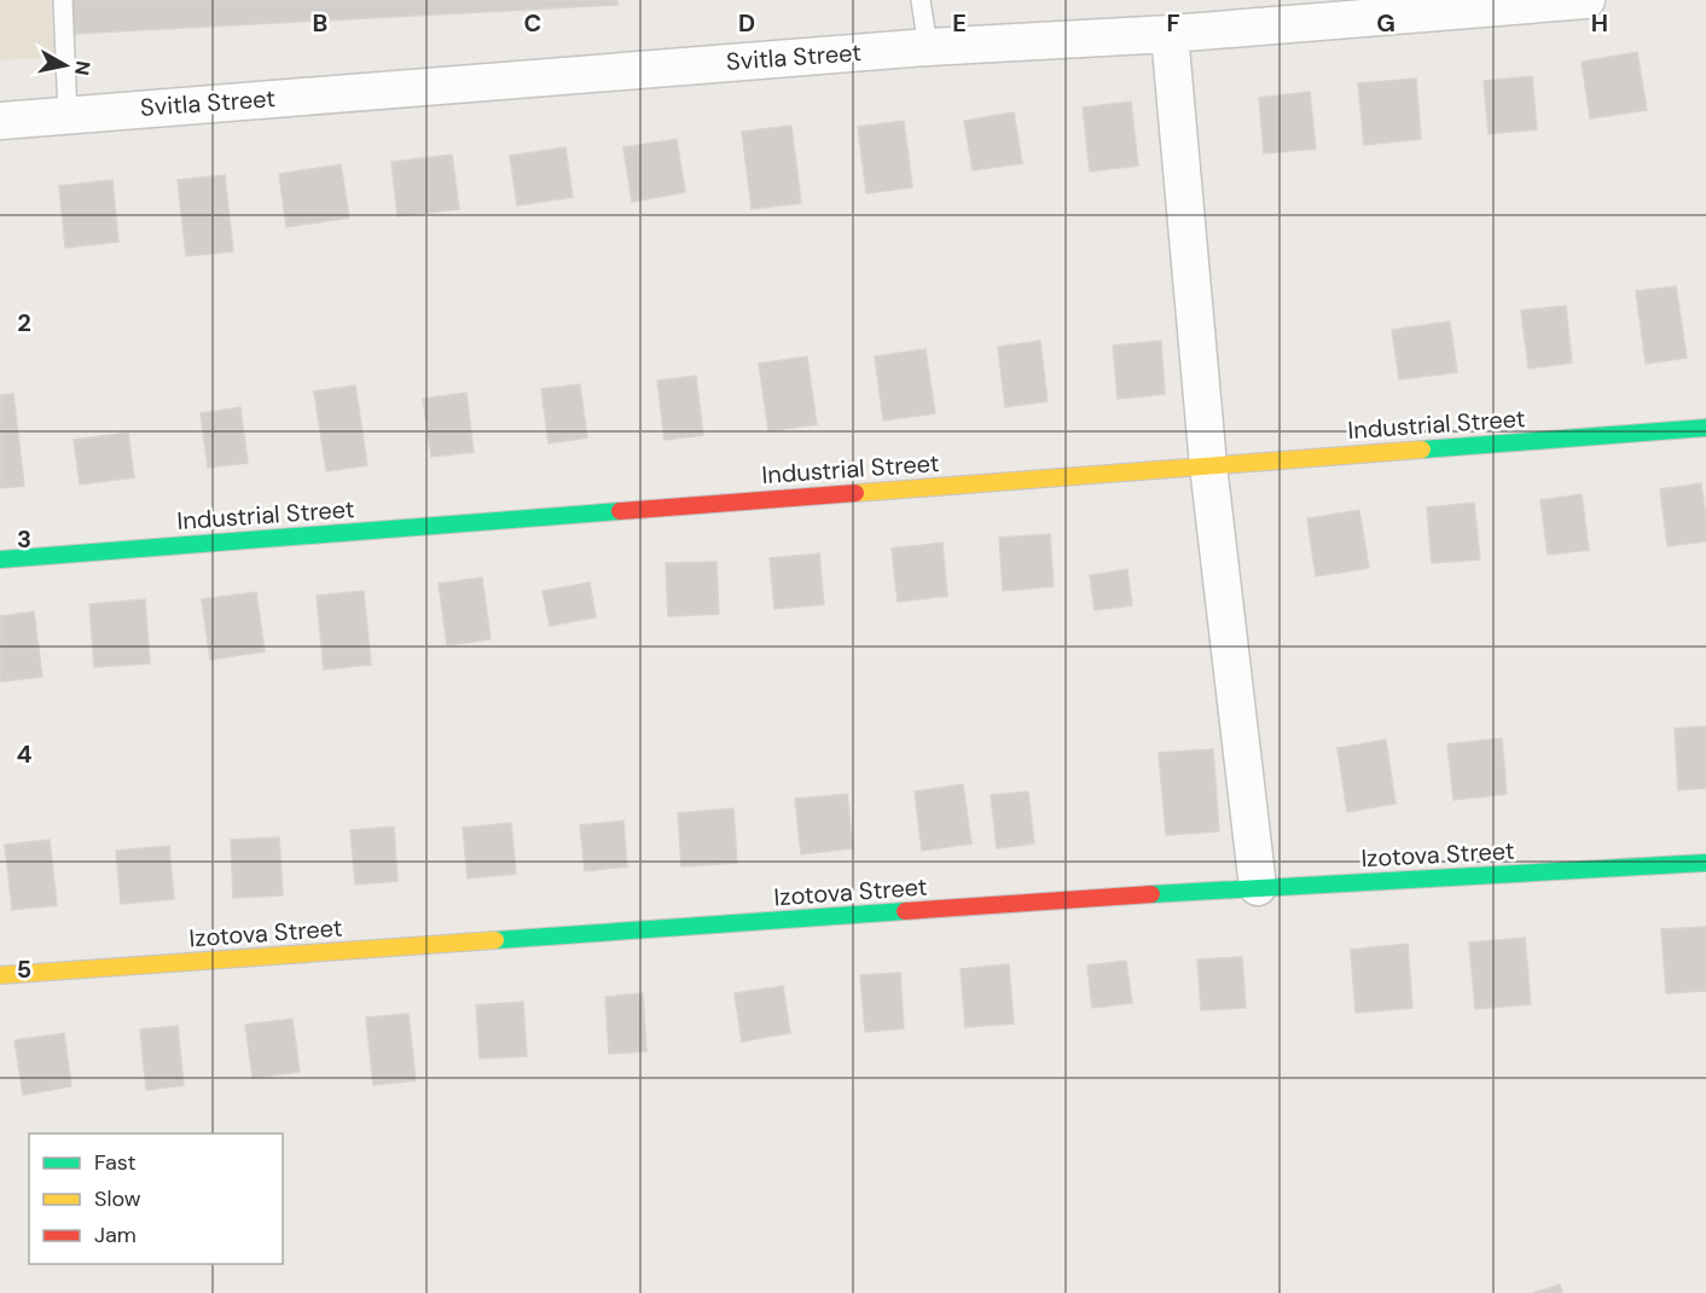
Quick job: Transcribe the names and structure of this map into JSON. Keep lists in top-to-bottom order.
{
  "streets": {
    "street": ["Svitla Street", "Industrial Street", "Izotova Street"]
  },
  "legend": ["Fast", "Slow", "Jam"],
  "north": "right",
  "grid": {
    "columns": [
      "B",
      "C",
      "D",
      "E",
      "F",
      "G",
      "H"
    ],
    "rows": [
      "2",
      "3",
      "4",
      "5"
    ]
  }
}
